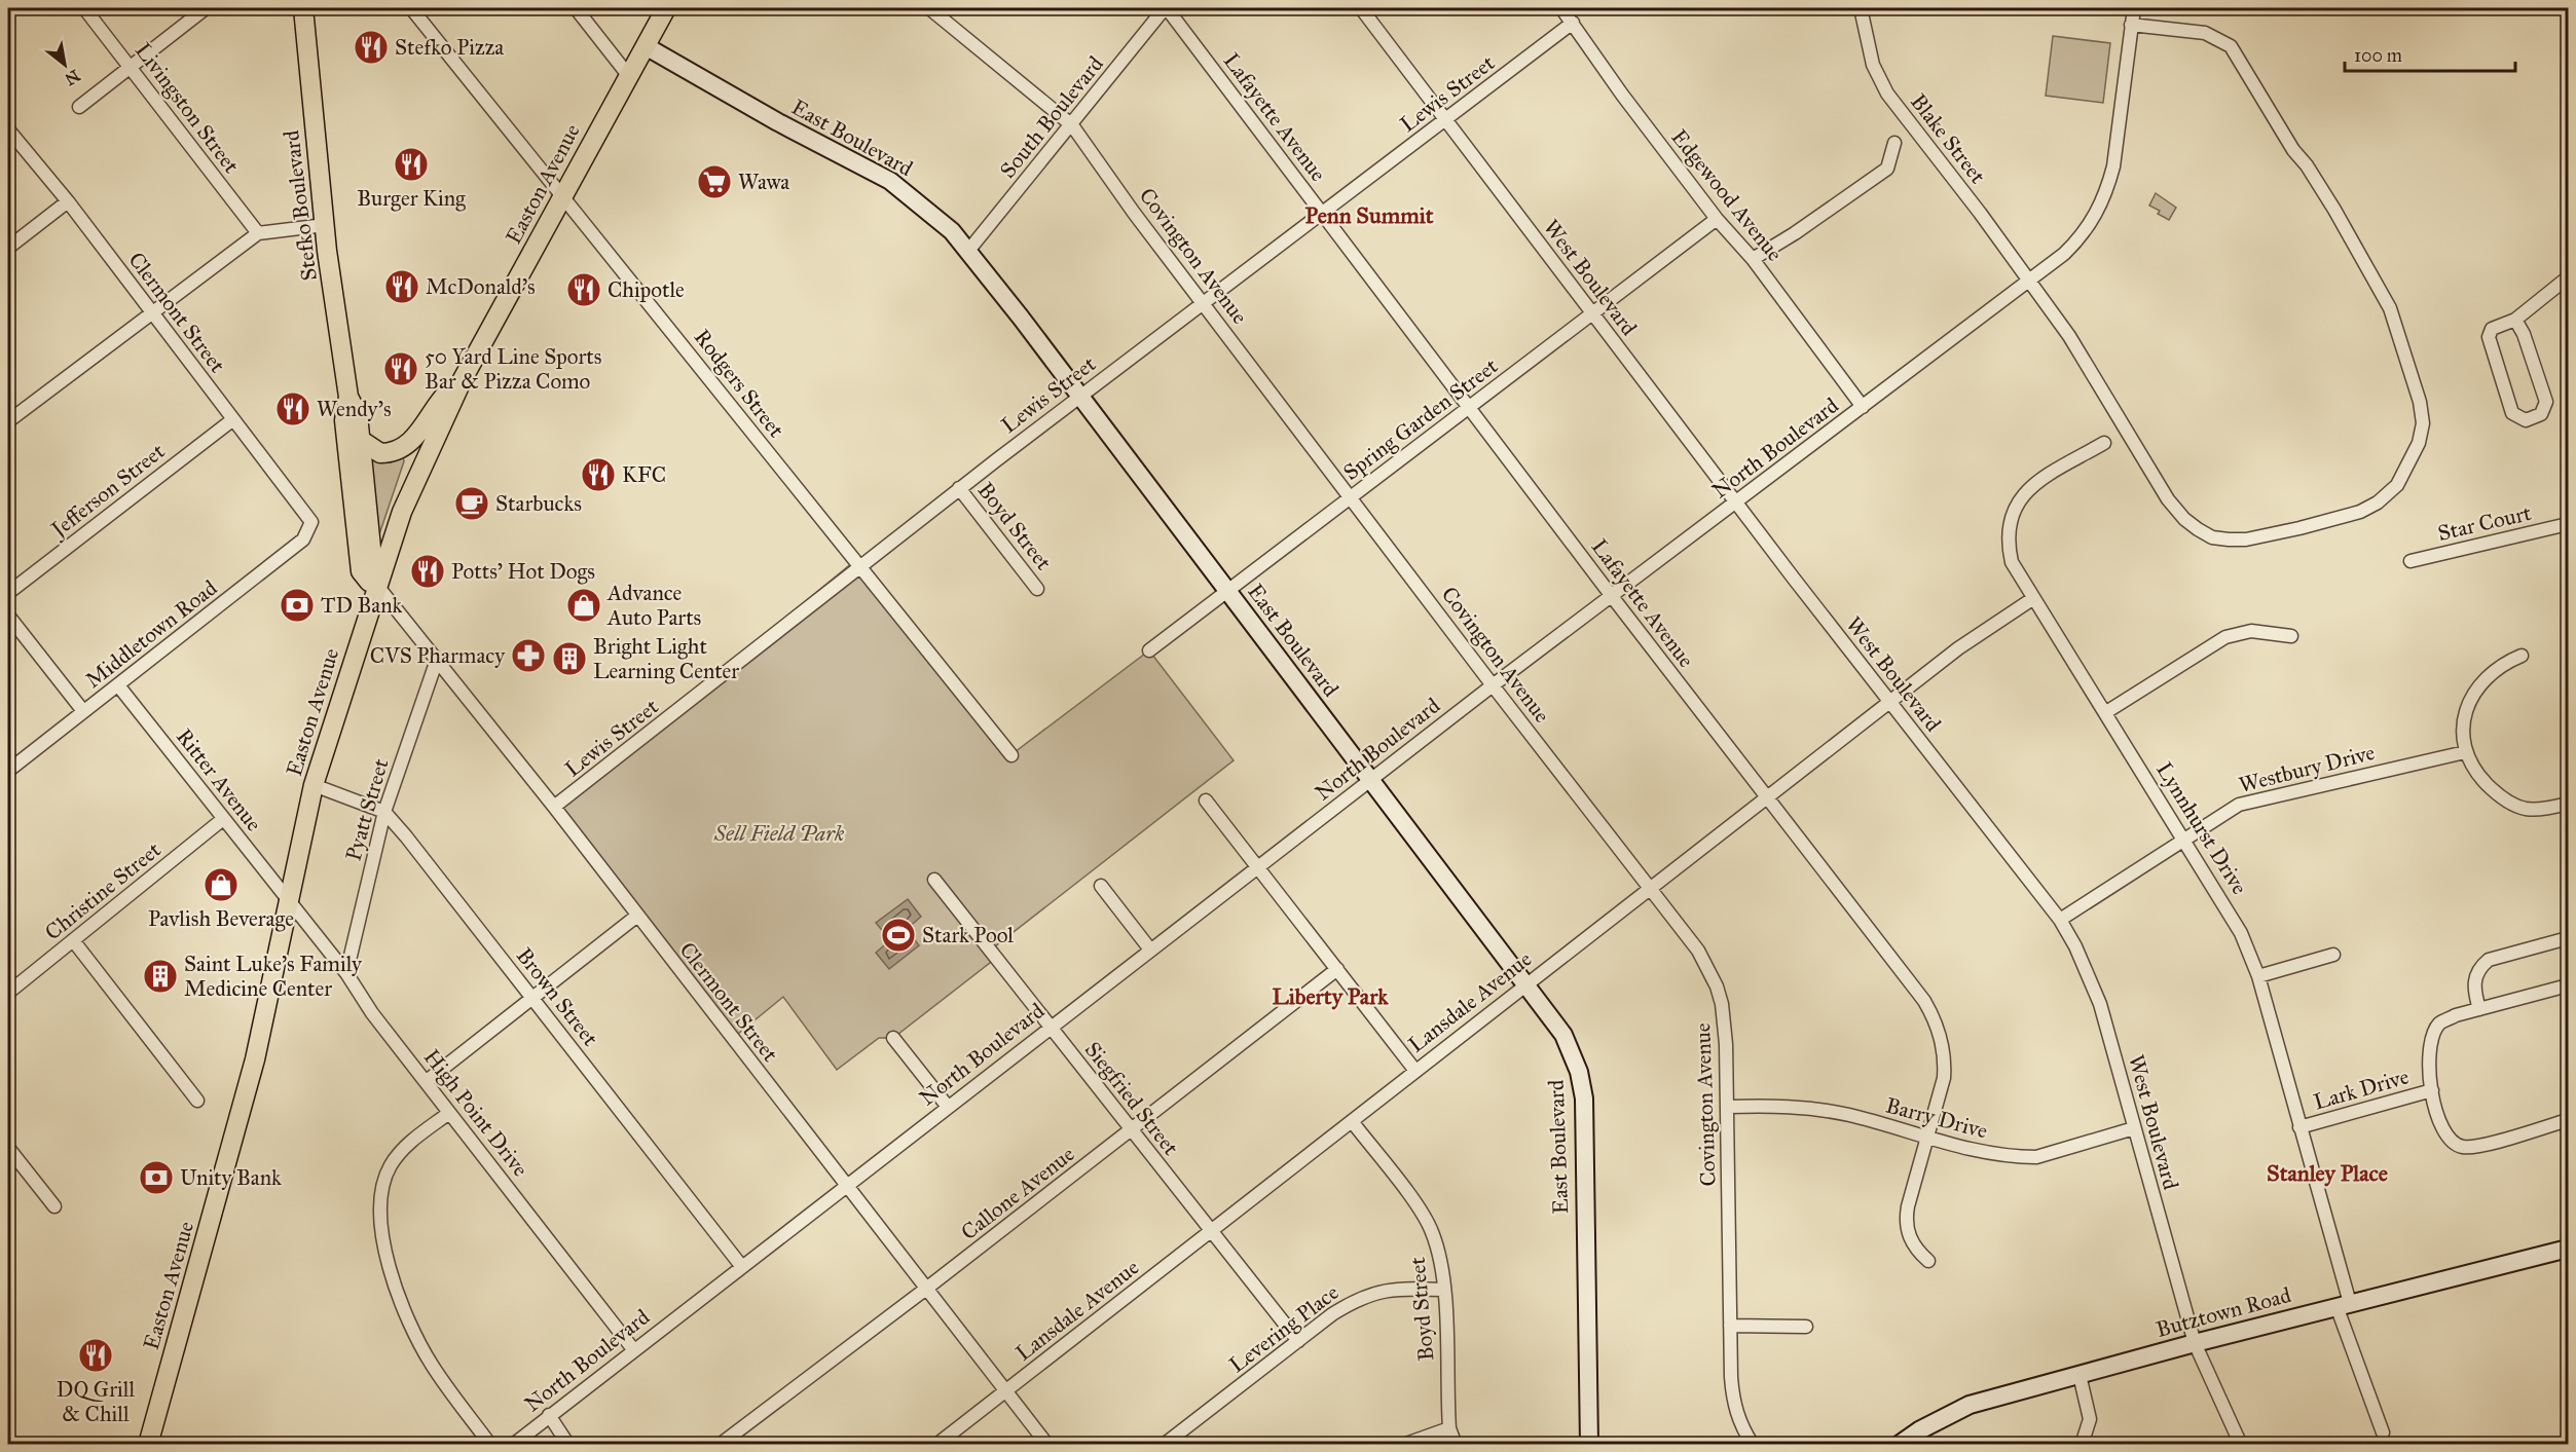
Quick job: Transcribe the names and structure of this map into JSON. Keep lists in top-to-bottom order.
{
  "streets": {
    "main road": ["Easton Avenue", "Stefko Boulevard"],
    "street": [
      "Lewis Street",
      "Livingston Street",
      "South Boulevard",
      "Lafayette Avenue",
      "East Boulevard",
      "Blake Street",
      "Edgewood Avenue",
      "Covington Avenue",
      "West Boulevard",
      "Clermont Street",
      "Rodgers Street",
      "Spring Garden Street",
      "North Boulevard",
      "Jefferson Street",
      "Star Court",
      "Boyd Street",
      "Middletown Road",
      "Westbury Drive",
      "Ritter Avenue",
      "Pyatt Street",
      "Lynnhurst Drive",
      "Christine Street",
      "Brown Street",
      "Lansdale Avenue",
      "Lark Drive",
      "Siegfried Street",
      "High Point Drive",
      "Barry Drive",
      "Callone Avenue",
      "Butztown Road",
      "Levering Place"
    ]
  },
  "crossings": [
    ["Lewis Street", "Lafayette Avenue"],
    ["Lewis Street", "East Boulevard"],
    ["Lewis Street", "Edgewood Avenue"],
    ["Lewis Street", "Covington Avenue"],
    ["Lewis Street", "West Boulevard"],
    ["Lewis Street", "Clermont Street"],
    ["Lewis Street", "Rodgers Street"],
    ["Lewis Street", "Boyd Street"],
    ["South Boulevard", "Lafayette Avenue"],
    ["South Boulevard", "East Boulevard"],
    ["South Boulevard", "Covington Avenue"],
    ["Lafayette Avenue", "Spring Garden Street"],
    ["Lafayette Avenue", "North Boulevard"],
    ["Lafayette Avenue", "Lansdale Avenue"],
    ["Lafayette Avenue", "Barry Drive"],
    ["East Boulevard", "Easton Avenue"],
    ["East Boulevard", "Spring Garden Street"],
    ["East Boulevard", "North Boulevard"],
    ["East Boulevard", "Lansdale Avenue"],
    ["Blake Street", "North Boulevard"],
    ["Easton Avenue", "Stefko Boulevard"],
    ["Easton Avenue", "Clermont Street"],
    ["Easton Avenue", "Rodgers Street"],
    ["Easton Avenue", "Ritter Avenue"],
    ["Easton Avenue", "Brown Street"],
    ["Easton Avenue", "High Point Drive"],
    ["Edgewood Avenue", "Spring Garden Street"],
    ["Edgewood Avenue", "North Boulevard"],
    ["Stefko Boulevard", "Clermont Street"],
    ["Covington Avenue", "Spring Garden Street"],
    ["Covington Avenue", "North Boulevard"],
    ["Covington Avenue", "Lansdale Avenue"],
    ["Covington Avenue", "Barry Drive"],
    ["West Boulevard", "Spring Garden Street"],
    ["West Boulevard", "North Boulevard"],
    ["West Boulevard", "Westbury Drive"],
    ["West Boulevard", "Lansdale Avenue"],
    ["West Boulevard", "Barry Drive"],
    ["West Boulevard", "Butztown Road"],
    ["Clermont Street", "North Boulevard"],
    ["Clermont Street", "Jefferson Street"],
    ["Clermont Street", "Middletown Road"],
    ["Clermont Street", "Pyatt Street"],
    ["Clermont Street", "Lansdale Avenue"],
    ["Clermont Street", "Callone Avenue"],
    ["North Boulevard", "Brown Street"],
    ["North Boulevard", "Siegfried Street"],
    ["North Boulevard", "High Point Drive"],
    ["Boyd Street", "Lansdale Avenue"],
    ["Boyd Street", "Levering Place"],
    ["Middletown Road", "Ritter Avenue"],
    ["Westbury Drive", "Lynnhurst Drive"],
    ["Ritter Avenue", "Christine Street"],
    ["Ritter Avenue", "High Point Drive"],
    ["Pyatt Street", "Brown Street"],
    ["Pyatt Street", "High Point Drive"],
    ["Lynnhurst Drive", "Lansdale Avenue"],
    ["Lynnhurst Drive", "Lark Drive"],
    ["Lynnhurst Drive", "Butztown Road"],
    ["Lansdale Avenue", "Siegfried Street"],
    ["Siegfried Street", "Callone Avenue"],
    ["Siegfried Street", "Levering Place"]
  ],
  "districts": ["Penn Summit", "Liberty Park", "Stanley Place"],
  "parks": ["Sell Field Park"],
  "places": {
    "restaurant": [
      "Stefko Pizza",
      "Burger King",
      "McDonald's",
      "Chipotle",
      "50 Yard Line Sports Bar & Pizza Como",
      "Wendy's",
      "KFC",
      "Potts' Hot Dogs",
      "DQ Grill & Chill"
    ],
    "supermarket": ["Wawa"],
    "cafe": ["Starbucks"],
    "bank": ["TD Bank", "Unity Bank"],
    "shop": ["Advance Auto Parts", "Pavlish Beverage"],
    "pharmacy": ["CVS Pharmacy"],
    "building": ["Bright Light Learning Center", "Saint Luke's Family Medicine Center"],
    "sports": ["Stark Pool"]
  },
  "scale_bar": "100 m",
  "north": "bottom right"
}
